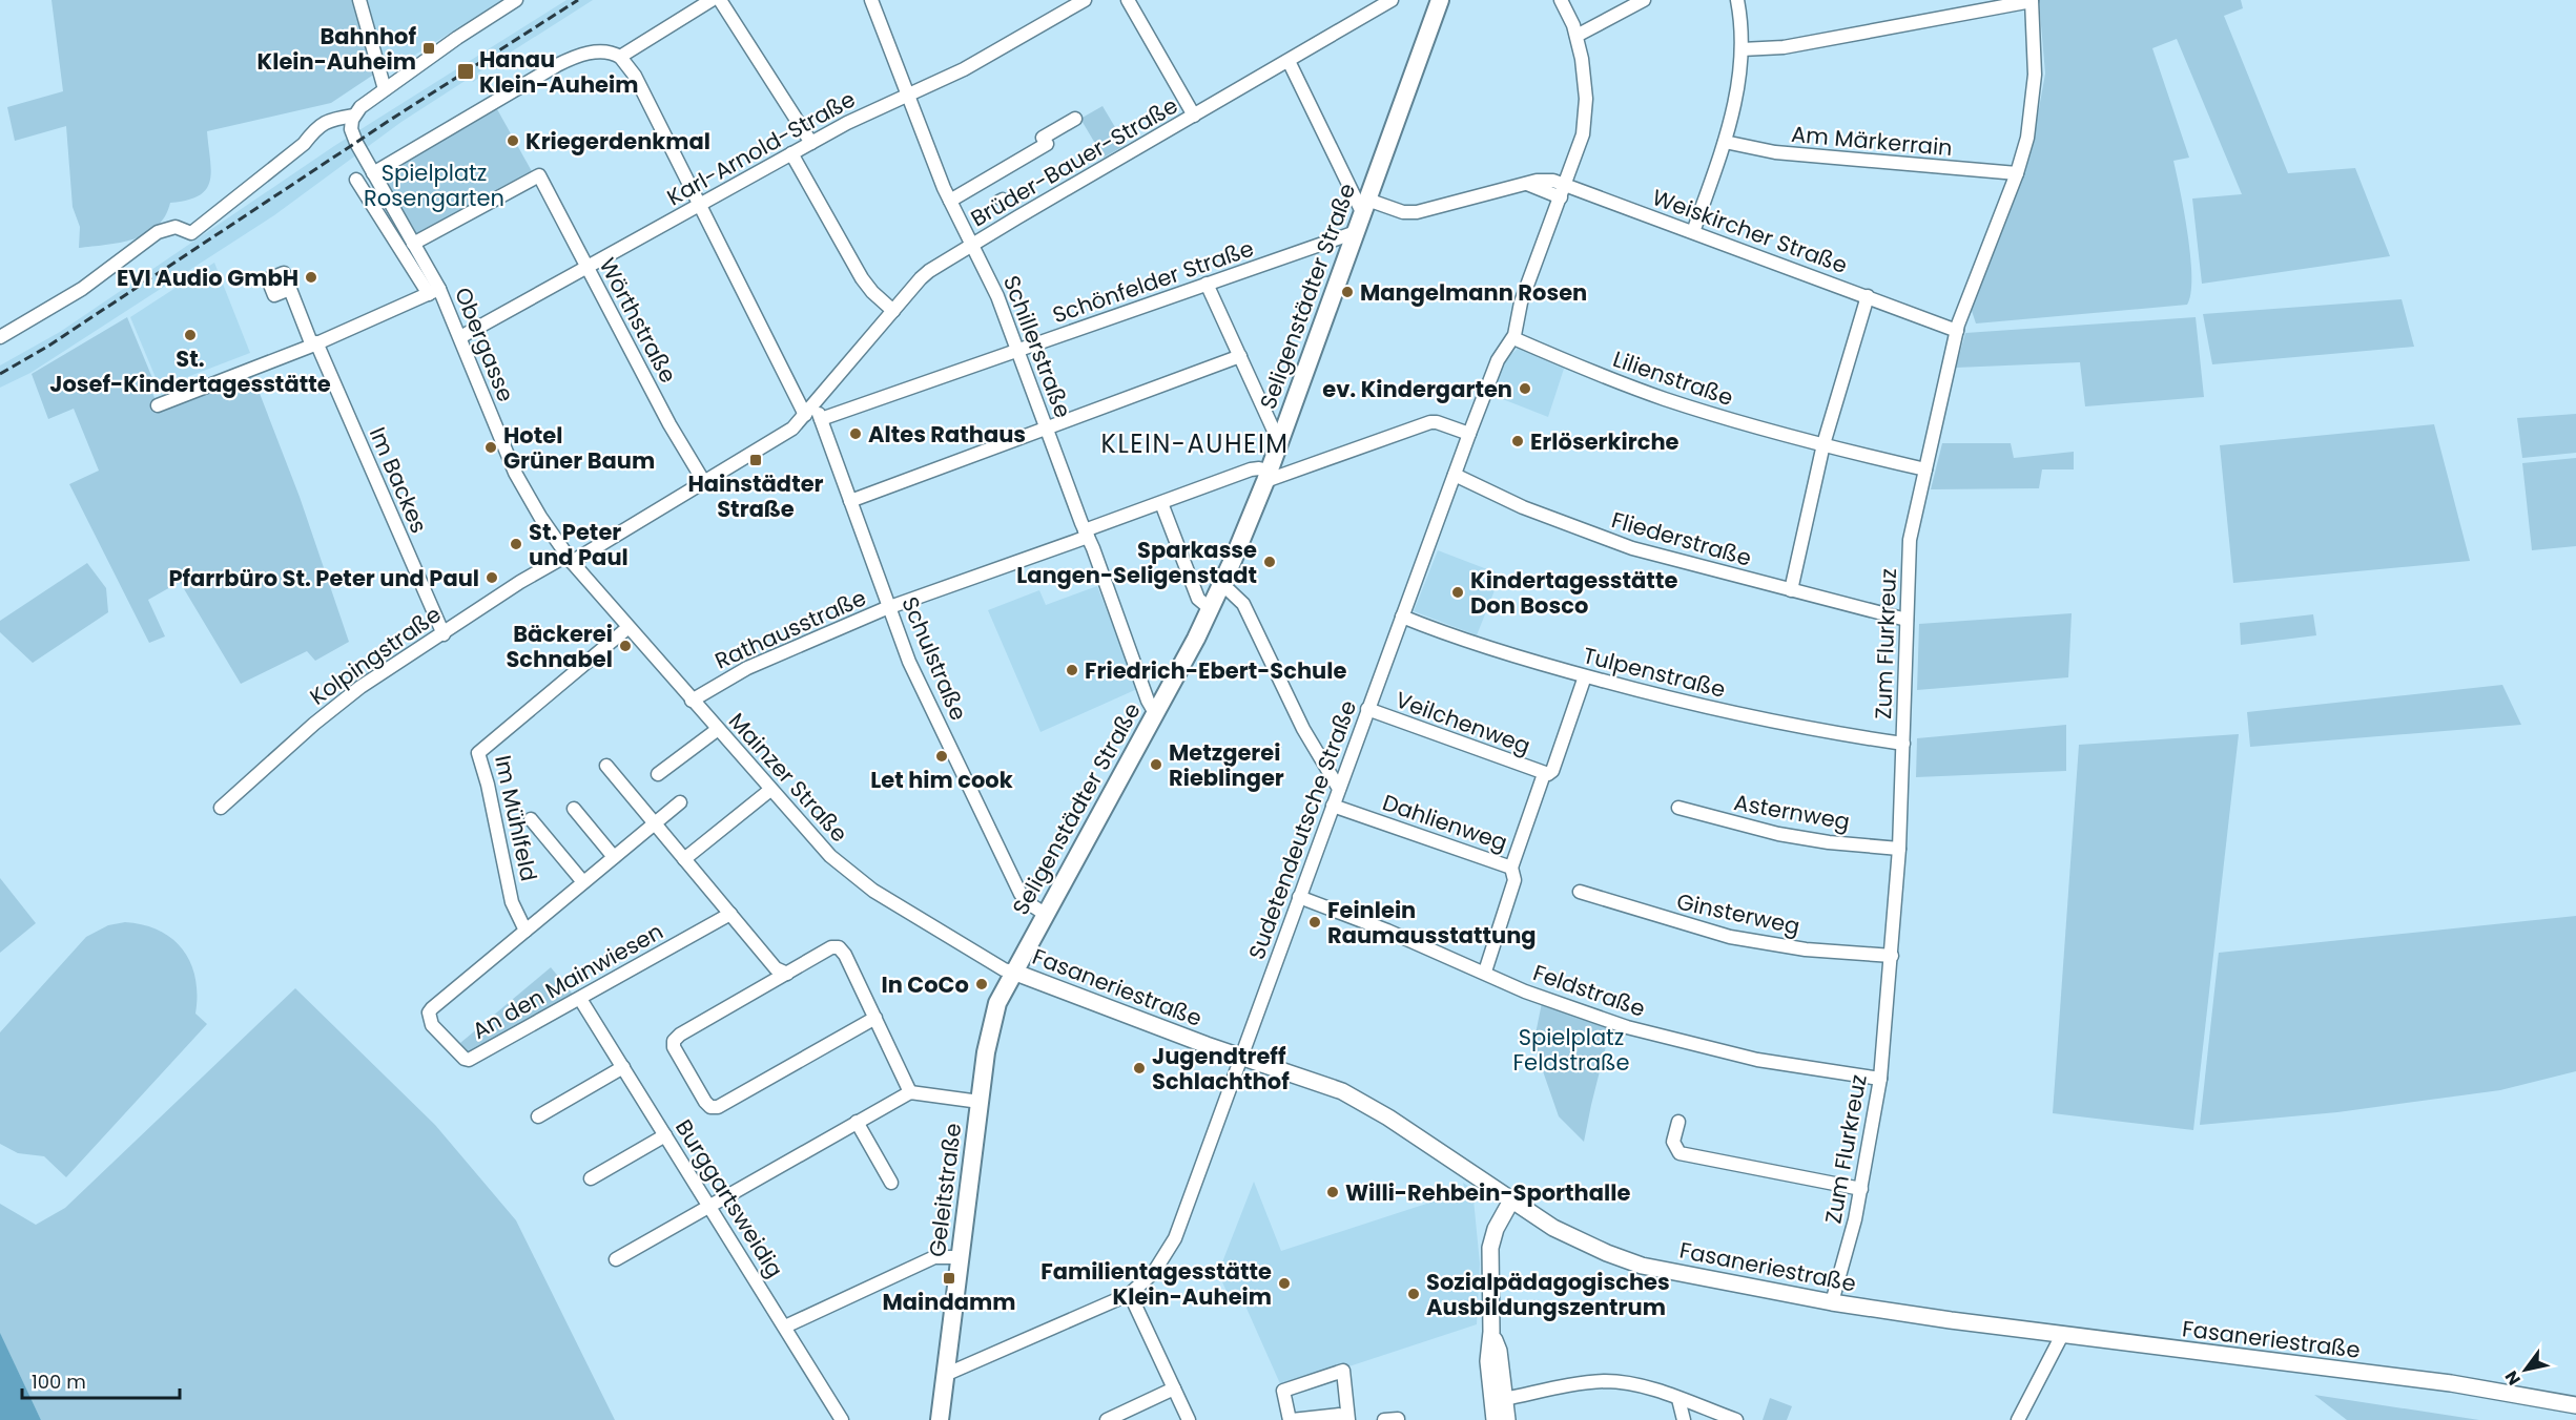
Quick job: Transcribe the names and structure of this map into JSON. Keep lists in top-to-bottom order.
{
  "streets": {
    "main road": ["Seligenstädter Straße", "Geleitstraße"],
    "street": [
      "Am Märkerrain",
      "Karl-Arnold-Straße",
      "Brüder-Bauer-Straße",
      "Weiskircher Straße",
      "Schönfelder Straße",
      "Wörthstraße",
      "Obergasse",
      "Schillerstraße",
      "Lilienstraße",
      "Im Backes",
      "Fliederstraße",
      "Rathausstraße",
      "Zum Flurkreuz",
      "Kolpingstraße",
      "Schulstraße",
      "Tulpenstraße",
      "Veilchenweg",
      "Mainzer Straße",
      "Asternweg",
      "Im Mühlfeld",
      "Dahlienweg",
      "Sudetendeutsche Straße",
      "Ginsterweg",
      "An den Mainwiesen",
      "Fasaneriestraße",
      "Feldstraße",
      "Burggartsweidig"
    ]
  },
  "crossings": [
    ["Am Märkerrain", "Zum Flurkreuz"],
    ["Karl-Arnold-Straße", "Wörthstraße"],
    ["Karl-Arnold-Straße", "Obergasse"],
    ["Karl-Arnold-Straße", "Schillerstraße"],
    ["Brüder-Bauer-Straße", "Schillerstraße"],
    ["Brüder-Bauer-Straße", "Schulstraße"],
    ["Weiskircher Straße", "Seligenstädter Straße"],
    ["Weiskircher Straße", "Zum Flurkreuz"],
    ["Weiskircher Straße", "Sudetendeutsche Straße"],
    ["Schönfelder Straße", "Seligenstädter Straße"],
    ["Schönfelder Straße", "Schillerstraße"],
    ["Schönfelder Straße", "Schulstraße"],
    ["Seligenstädter Straße", "Schillerstraße"],
    ["Seligenstädter Straße", "Rathausstraße"],
    ["Seligenstädter Straße", "Schulstraße"],
    ["Seligenstädter Straße", "Mainzer Straße"],
    ["Seligenstädter Straße", "Fasaneriestraße"],
    ["Seligenstädter Straße", "Geleitstraße"],
    ["Wörthstraße", "Obergasse"],
    ["Obergasse", "Kolpingstraße"],
    ["Obergasse", "Mainzer Straße"],
    ["Schillerstraße", "Rathausstraße"],
    ["Lilienstraße", "Zum Flurkreuz"],
    ["Lilienstraße", "Sudetendeutsche Straße"],
    ["Im Backes", "Kolpingstraße"],
    ["Fliederstraße", "Zum Flurkreuz"],
    ["Fliederstraße", "Sudetendeutsche Straße"],
    ["Rathausstraße", "Schulstraße"],
    ["Rathausstraße", "Mainzer Straße"],
    ["Rathausstraße", "Sudetendeutsche Straße"],
    ["Zum Flurkreuz", "Tulpenstraße"],
    ["Zum Flurkreuz", "Asternweg"],
    ["Zum Flurkreuz", "Ginsterweg"],
    ["Zum Flurkreuz", "Fasaneriestraße"],
    ["Zum Flurkreuz", "Feldstraße"],
    ["Kolpingstraße", "Mainzer Straße"],
    ["Tulpenstraße", "Veilchenweg"],
    ["Tulpenstraße", "Sudetendeutsche Straße"],
    ["Veilchenweg", "Dahlienweg"],
    ["Veilchenweg", "Sudetendeutsche Straße"],
    ["Mainzer Straße", "Im Mühlfeld"],
    ["Mainzer Straße", "Fasaneriestraße"],
    ["Mainzer Straße", "Geleitstraße"],
    ["Im Mühlfeld", "An den Mainwiesen"],
    ["Dahlienweg", "Sudetendeutsche Straße"],
    ["Dahlienweg", "Feldstraße"],
    ["Sudetendeutsche Straße", "Fasaneriestraße"],
    ["Sudetendeutsche Straße", "Feldstraße"],
    ["Sudetendeutsche Straße", "Geleitstraße"],
    ["An den Mainwiesen", "Burggartsweidig"],
    ["Fasaneriestraße", "Geleitstraße"]
  ],
  "districts": ["KLEIN-AUHEIM"],
  "parks": ["Spielplatz Rosengarten", "Spielplatz Feldstraße"],
  "places": {
    "transit": [
      "Bahnhof Klein-Auheim",
      "Hanau Klein-Auheim",
      "Hainstädter Straße",
      "Maindamm"
    ],
    "other": [
      "Kriegerdenkmal",
      "EVI Audio GmbH",
      "Mangelmann Rosen",
      "St. Josef-Kindertagesstätte",
      "ev. Kindergarten",
      "Altes Rathaus",
      "Erlöserkirche",
      "Hotel Grüner Baum",
      "St. Peter und Paul",
      "Sparkasse Langen-Seligenstadt",
      "Pfarrbüro St. Peter und Paul",
      "Kindertagesstätte Don Bosco",
      "Bäckerei Schnabel",
      "Friedrich-Ebert-Schule",
      "Let him cook",
      "Metzgerei Rieblinger",
      "Feinlein Raumausstattung",
      "In CoCo",
      "Jugendtreff Schlachthof",
      "Willi-Rehbein-Sporthalle",
      "Familientagesstätte Klein-Auheim",
      "Sozialpädagogisches Ausbildungszentrum"
    ]
  },
  "scale_bar": "100 m",
  "north": "bottom left"
}
